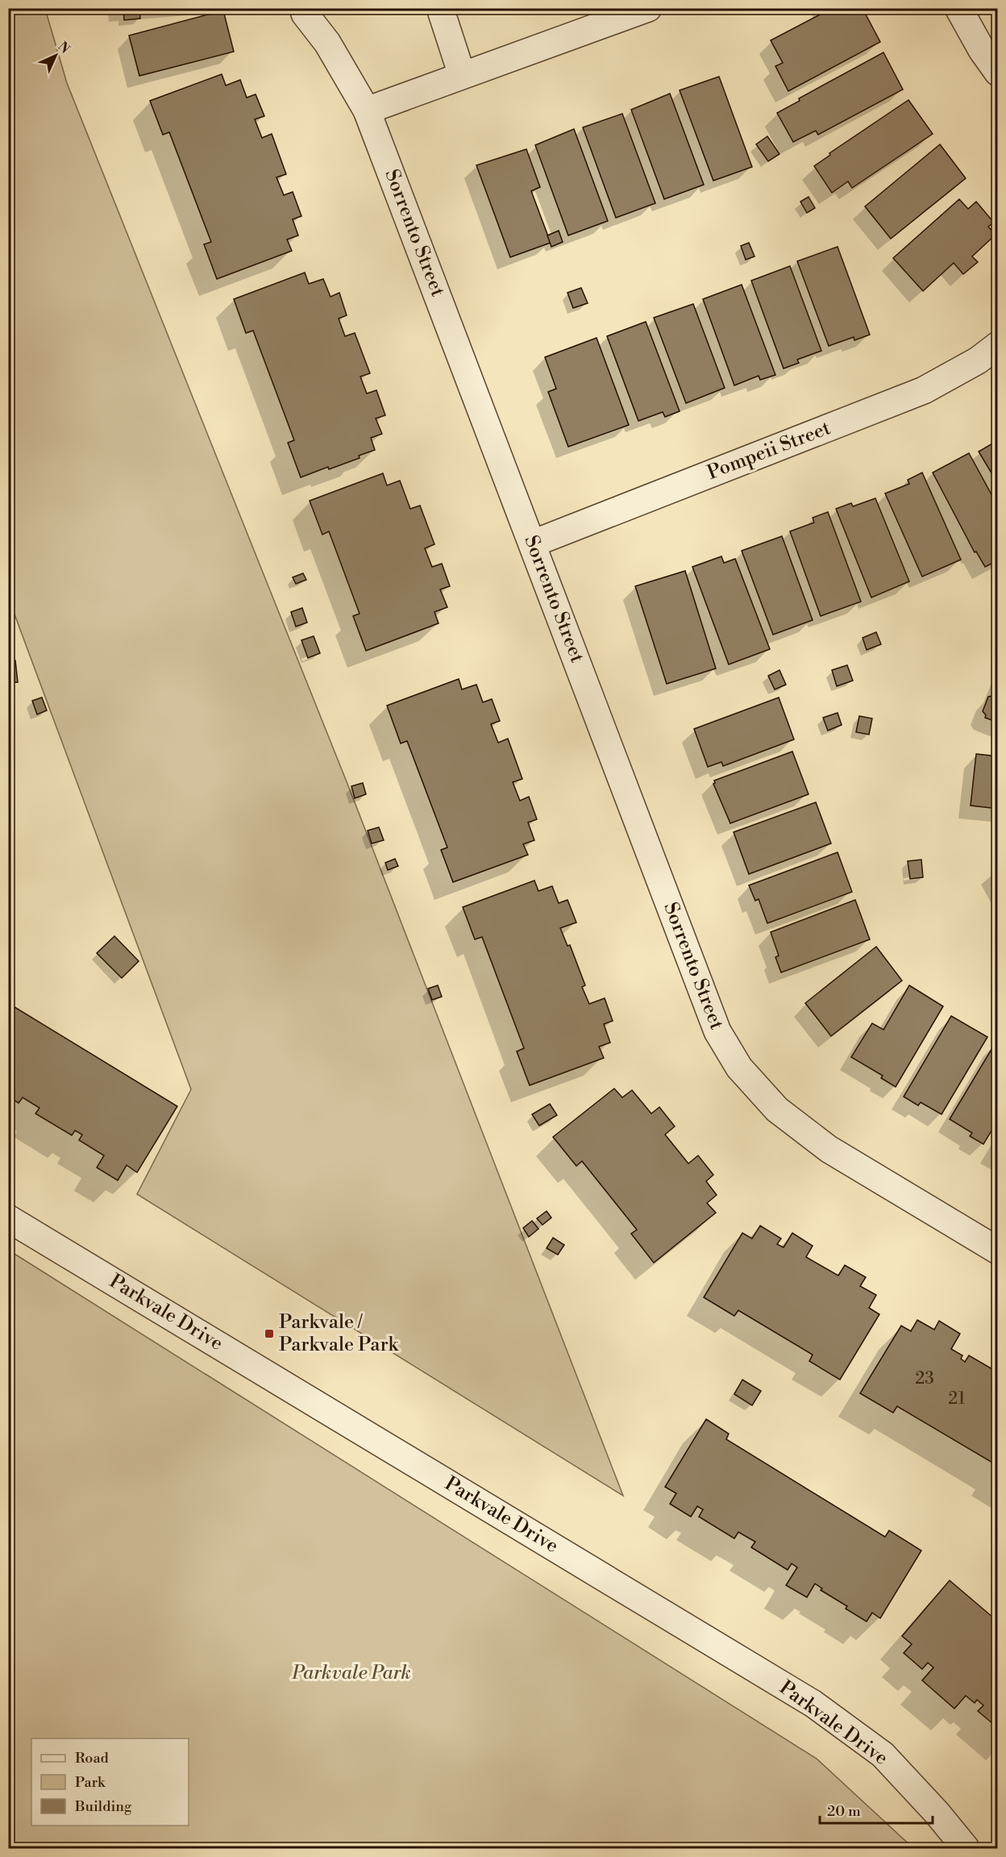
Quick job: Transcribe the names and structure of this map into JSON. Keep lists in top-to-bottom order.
{
  "streets": {
    "street": ["Sorrento Street", "Pompeii Street", "Parkvale Drive"]
  },
  "crossings": [
    ["Sorrento Street", "Pompeii Street"]
  ],
  "parks": ["Parkvale Park"],
  "places": {
    "transit": ["Parkvale / Parkvale Park"]
  },
  "house_numbers": ["23", "21"],
  "legend": ["Road", "Park", "Building"],
  "scale_bar": "20 m",
  "north": "top right"
}
